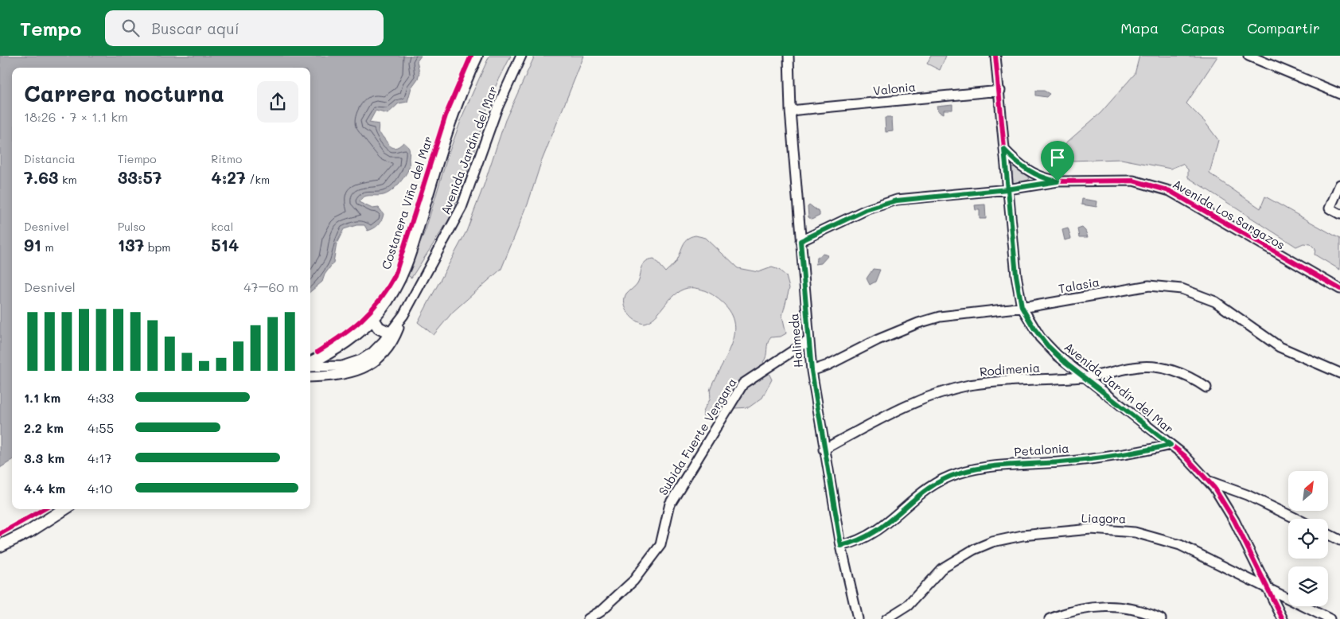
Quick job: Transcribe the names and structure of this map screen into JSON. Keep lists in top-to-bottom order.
{
  "streets": {
    "street": [
      "Valonia",
      "Avenida Jardín del Mar",
      "Avenida Los Sargazos",
      "Talasia",
      "Halimeda",
      "Rodimenia",
      "Subida Fuerte Vergara",
      "Petalonia",
      "Liagora"
    ],
    "cycle path": ["Costanera Viña del Mar"]
  },
  "crossings": [
    ["Valonia", "Avenida Jardín del Mar"],
    ["Valonia", "Halimeda"],
    ["Avenida Jardín del Mar", "Avenida Los Sargazos"],
    ["Avenida Jardín del Mar", "Talasia"],
    ["Avenida Jardín del Mar", "Rodimenia"],
    ["Avenida Jardín del Mar", "Petalonia"],
    ["Avenida Jardín del Mar", "Liagora"],
    ["Avenida Los Sargazos", "Halimeda"],
    ["Talasia", "Halimeda"],
    ["Halimeda", "Rodimenia"],
    ["Halimeda", "Subida Fuerte Vergara"],
    ["Halimeda", "Petalonia"]
  ],
  "north": "top right",
  "page": {
    "header": "Tempo",
    "search": "Buscar aquí",
    "nav": ["Mapa", "Capas", "Compartir"],
    "heading": ["Carrera nocturna", "18:26 · 7 × 1.1 km"],
    "stats": [
      ["Distancia", "7.63 km"],
      ["Tiempo", "33:57"],
      ["Ritmo", "4:27 /km"],
      ["Desnivel", "91 m"],
      ["Pulso", "137 bpm"],
      ["kcal", "514"]
    ],
    "chart": ["Desnivel", "47–60 m"],
    "list": [
      {
        "name": "1.1 km",
        "note": "4:33"
      },
      {
        "name": "2.2 km",
        "note": "4:55"
      },
      {
        "name": "3.3 km",
        "note": "4:17"
      },
      {
        "name": "4.4 km",
        "note": "4:10"
      }
    ]
  }
}
